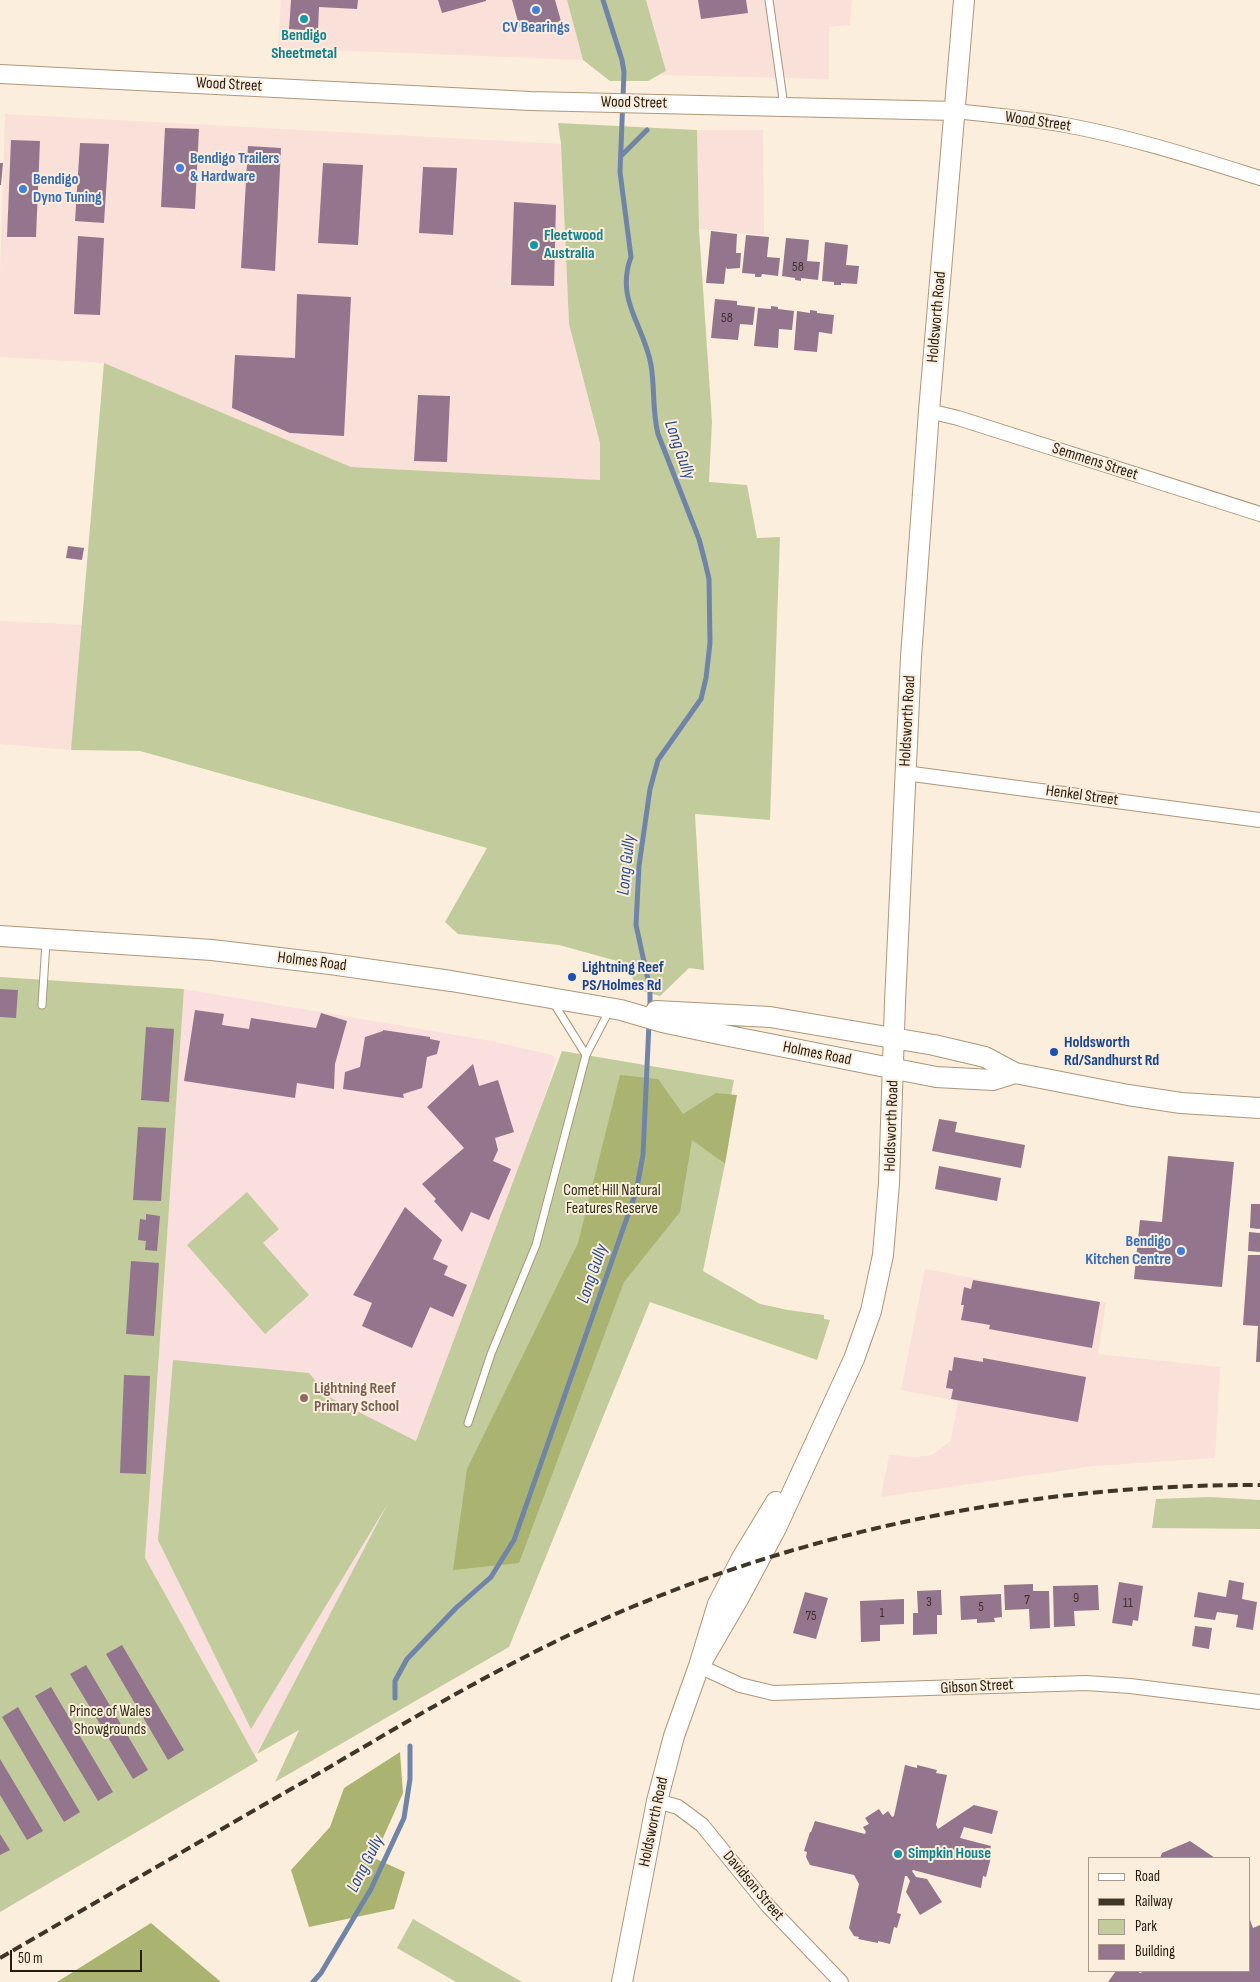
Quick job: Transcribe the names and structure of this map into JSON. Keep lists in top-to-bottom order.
{
  "streets": {
    "main road": ["Holdsworth Road", "Holmes Road"],
    "street": [
      "Wood Street",
      "Semmens Street",
      "Henkel Street",
      "Gibson Street",
      "Davidson Street"
    ]
  },
  "crossings": [
    ["Wood Street", "Holdsworth Road"],
    ["Holdsworth Road", "Semmens Street"],
    ["Holdsworth Road", "Henkel Street"],
    ["Holdsworth Road", "Holmes Road"],
    ["Holdsworth Road", "Gibson Street"],
    ["Holdsworth Road", "Davidson Street"]
  ],
  "water": ["Long Gully"],
  "parks": ["Comet Hill Natural Features Reserve", "Prince of Wales Showgrounds"],
  "places": [
    "CV Bearings",
    "Bendigo Sheetmetal",
    "Bendigo Trailers & Hardware",
    "Bendigo Dyno Tuning",
    "Fleetwood Australia",
    "Lightning Reef PS/Holmes Rd",
    "Holdsworth Rd/Sandhurst Rd",
    "Bendigo Kitchen Centre",
    "Lightning Reef Primary School",
    "Simpkin House"
  ],
  "house_numbers": [
    "58",
    "58",
    "9",
    "7",
    "3",
    "11",
    "5",
    "1",
    "75"
  ],
  "legend": [
    "Road",
    "Railway",
    "Park",
    "Building"
  ],
  "scale_bar": "50 m"
}
